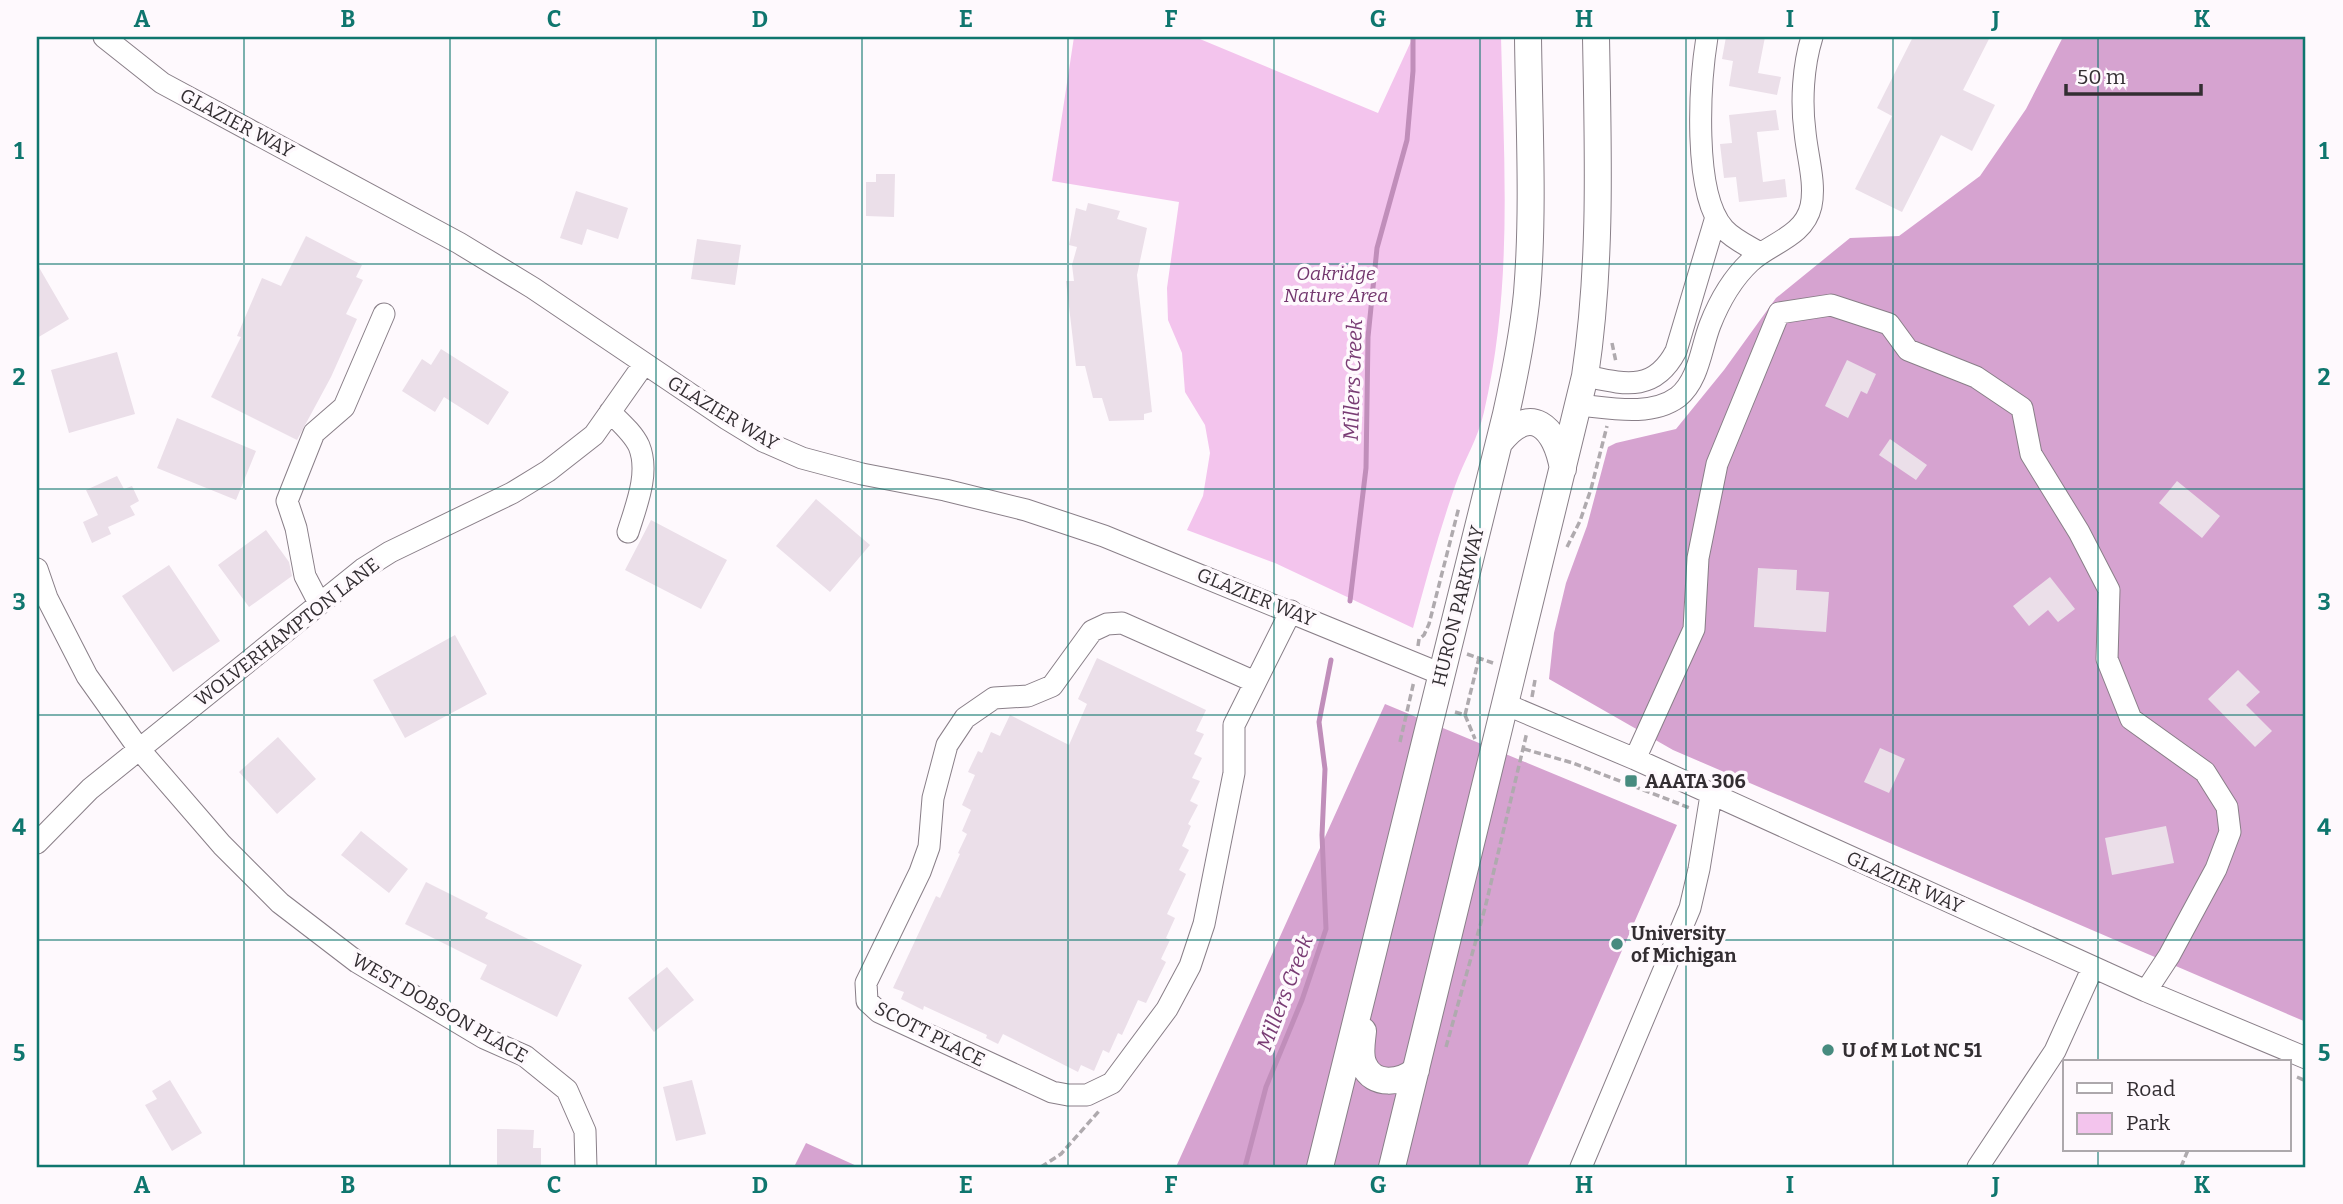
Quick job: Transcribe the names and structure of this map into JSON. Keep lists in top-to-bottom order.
{
  "streets": {
    "main road": ["HURON PARKWAY"],
    "street": [
      "GLAZIER WAY",
      "WOLVERHAMPTON LANE",
      "WEST DOBSON PLACE",
      "SCOTT PLACE"
    ]
  },
  "crossings": [
    ["GLAZIER WAY", "HURON PARKWAY"],
    ["GLAZIER WAY", "WOLVERHAMPTON LANE"],
    ["WOLVERHAMPTON LANE", "WEST DOBSON PLACE"]
  ],
  "water": ["Millers Creek"],
  "parks": ["Oakridge Nature Area"],
  "places": {
    "transit": ["AAATA 306"],
    "other": ["University of Michigan", "U of M Lot NC 51"]
  },
  "legend": ["Road", "Park"],
  "scale_bar": "50 m",
  "grid": {
    "columns": [
      "A",
      "B",
      "C",
      "D",
      "E",
      "F",
      "G",
      "H",
      "I",
      "J",
      "K"
    ],
    "rows": [
      "1",
      "2",
      "3",
      "4",
      "5"
    ]
  }
}
